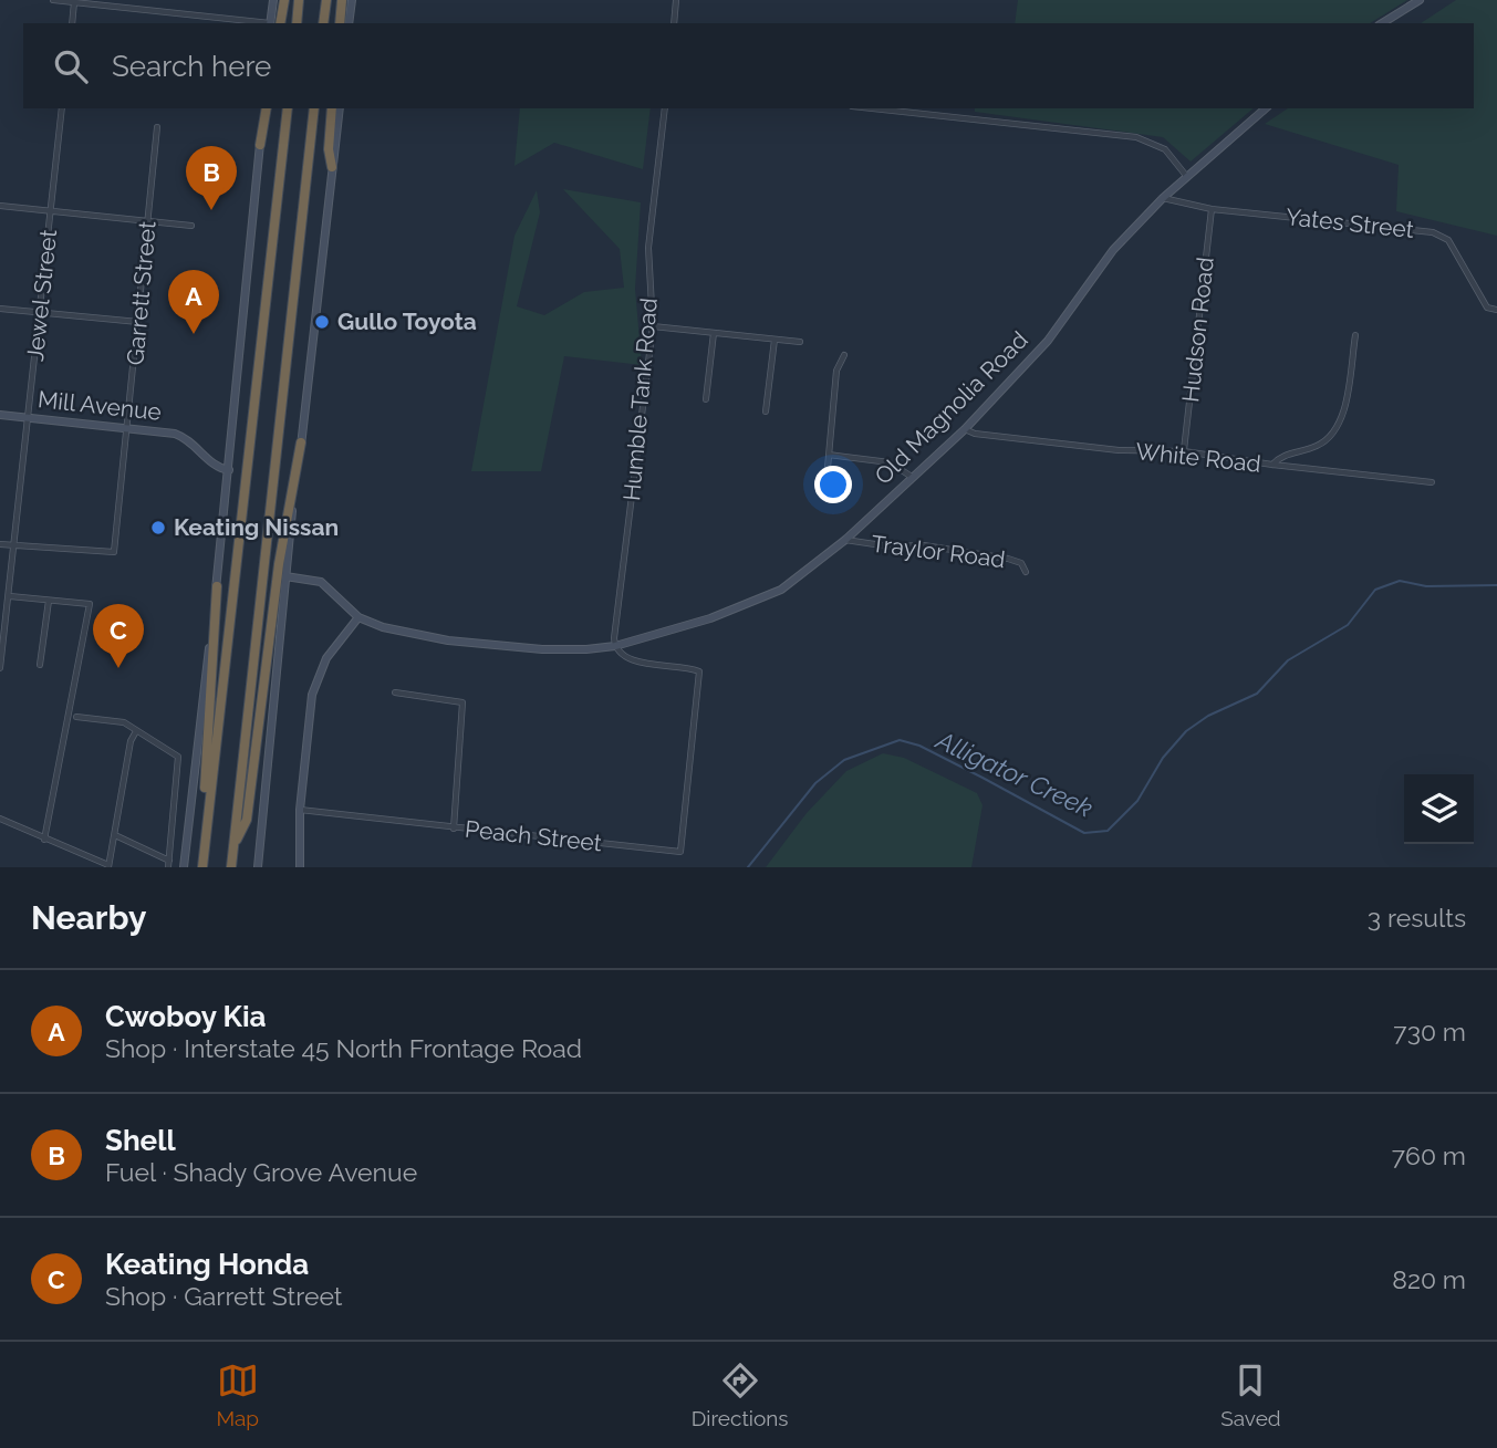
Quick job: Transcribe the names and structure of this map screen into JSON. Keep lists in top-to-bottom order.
{
  "streets": {
    "street": [
      "Yates Street",
      "Garrett Street",
      "Jewel Street",
      "Hudson Road",
      "Humble Tank Road",
      "Mill Avenue",
      "Old Magnolia Road",
      "White Road",
      "Traylor Road",
      "Peach Street"
    ]
  },
  "crossings": [
    ["Yates Street", "Hudson Road"],
    ["Yates Street", "Old Magnolia Road"],
    ["Garrett Street", "Jewel Street"],
    ["Garrett Street", "Mill Avenue"],
    ["Jewel Street", "Mill Avenue"],
    ["Hudson Road", "White Road"],
    ["Humble Tank Road", "Old Magnolia Road"],
    ["Humble Tank Road", "Peach Street"],
    ["Old Magnolia Road", "White Road"],
    ["Old Magnolia Road", "Traylor Road"],
    ["Old Magnolia Road", "Peach Street"]
  ],
  "water": ["Alligator Creek"],
  "places": ["Gullo Toyota", "Keating Nissan"],
  "page": {
    "search": "Search here",
    "pins": ["B", "A", "C"],
    "heading": ["Nearby", "3 results"],
    "list": [
      {
        "mark": "A",
        "name": "Cwoboy Kia",
        "note": "Shop · Interstate 45 North Frontage Road",
        "value": "730 m"
      },
      {
        "mark": "B",
        "name": "Shell",
        "note": "Fuel · Shady Grove Avenue",
        "value": "760 m"
      },
      {
        "mark": "C",
        "name": "Keating Honda",
        "note": "Shop · Garrett Street",
        "value": "820 m"
      }
    ],
    "nav": ["Map", "Directions", "Saved"]
  }
}
